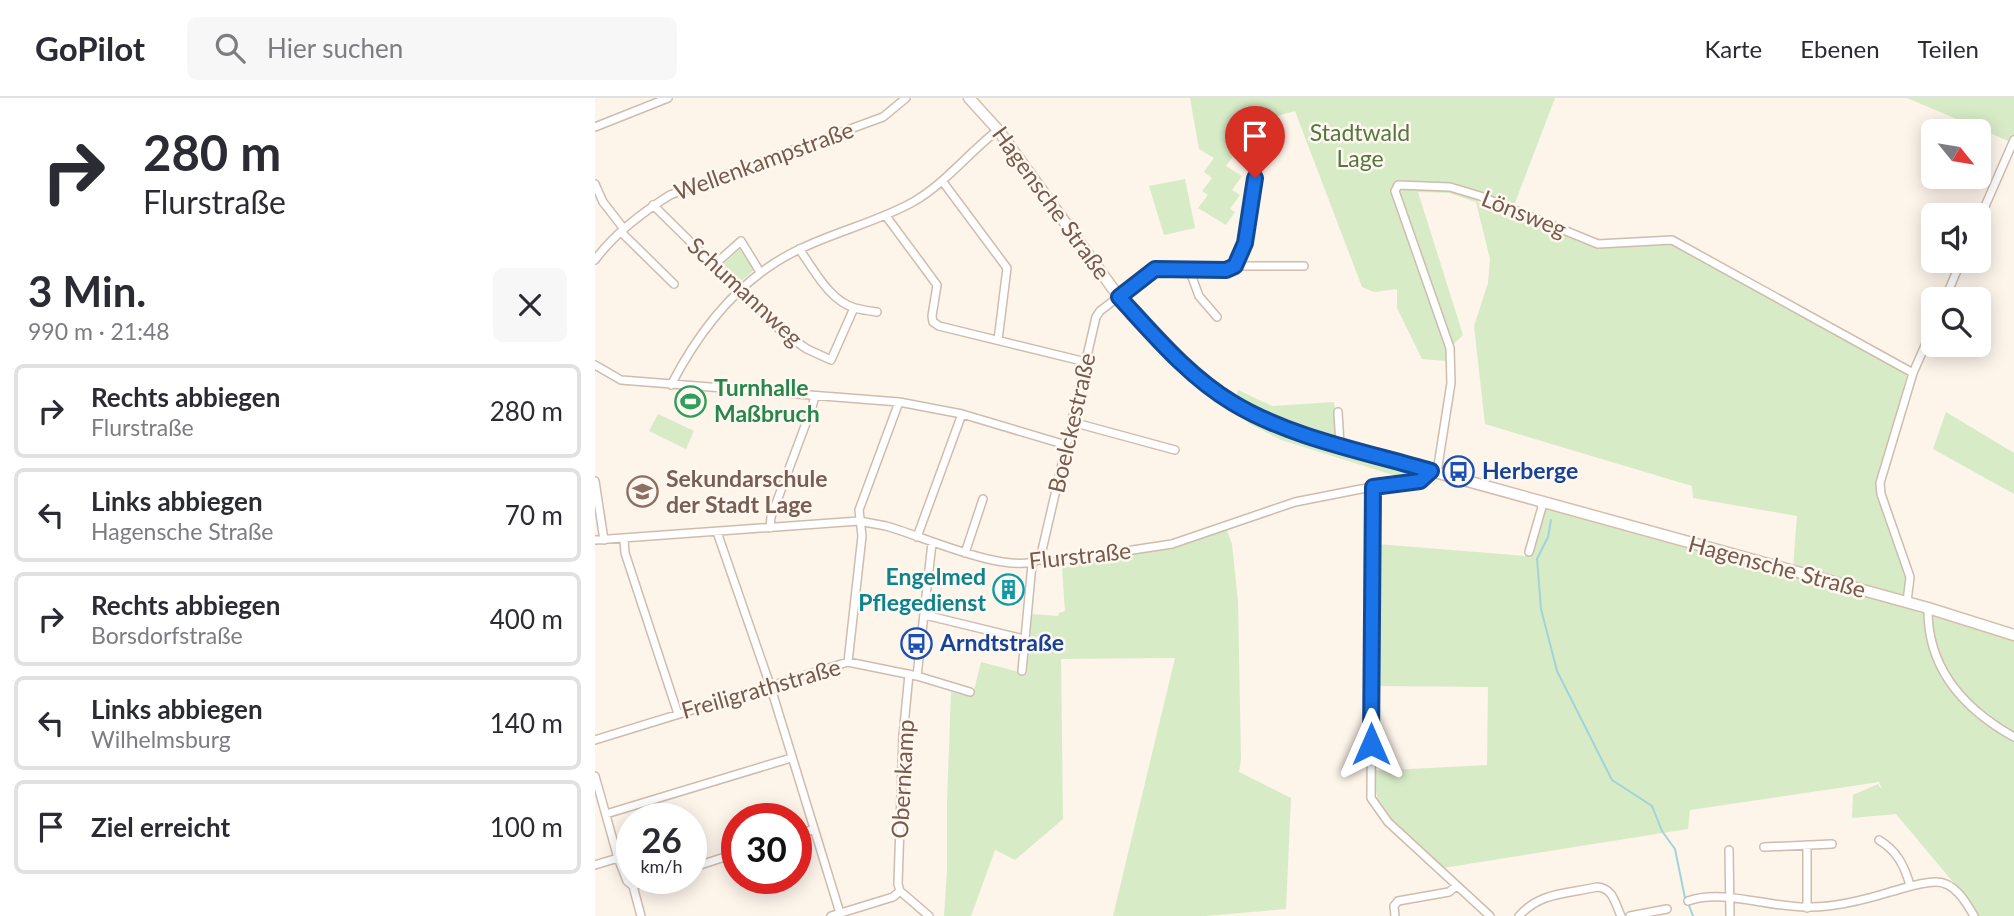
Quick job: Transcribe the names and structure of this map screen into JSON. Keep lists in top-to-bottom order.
{
  "streets": {
    "street": [
      "Wellenkampstraße",
      "Hagensche Straße",
      "Lönsweg",
      "Schumannweg",
      "Boelckestraße",
      "Flurstraße",
      "Freiligrathstraße",
      "Obernkamp"
    ]
  },
  "crossings": [
    ["Wellenkampstraße", "Schumannweg"],
    ["Hagensche Straße", "Lönsweg"],
    ["Hagensche Straße", "Boelckestraße"],
    ["Hagensche Straße", "Flurstraße"],
    ["Lönsweg", "Flurstraße"],
    ["Boelckestraße", "Flurstraße"],
    ["Freiligrathstraße", "Obernkamp"]
  ],
  "parks": ["Stadtwald Lage"],
  "places": {
    "sports": ["Turnhalle Maßbruch"],
    "bus stop": ["Herberge", "Arndtstraße"],
    "school or university": ["Sekundarschule der Stadt Lage"],
    "building": ["Engelmed Pflegedienst"]
  },
  "north": "bottom right",
  "page": {
    "header": "GoPilot",
    "search": "Hier suchen",
    "nav": ["Karte", "Ebenen", "Teilen"],
    "turn": ["280 m", "Flurstraße"],
    "heading": ["3 Min.", "990 m · 21:48"],
    "list": [
      {
        "name": "Rechts abbiegen",
        "note": "Flurstraße",
        "value": "280 m"
      },
      {
        "name": "Links abbiegen",
        "note": "Hagensche Straße",
        "value": "70 m"
      },
      {
        "name": "Rechts abbiegen",
        "note": "Borsdorfstraße",
        "value": "400 m"
      },
      {
        "name": "Links abbiegen",
        "note": "Wilhelmsburg",
        "value": "140 m"
      },
      {
        "name": "Ziel erreicht",
        "value": "100 m"
      }
    ],
    "speed": "26 km/h",
    "limit": "30"
  }
}
